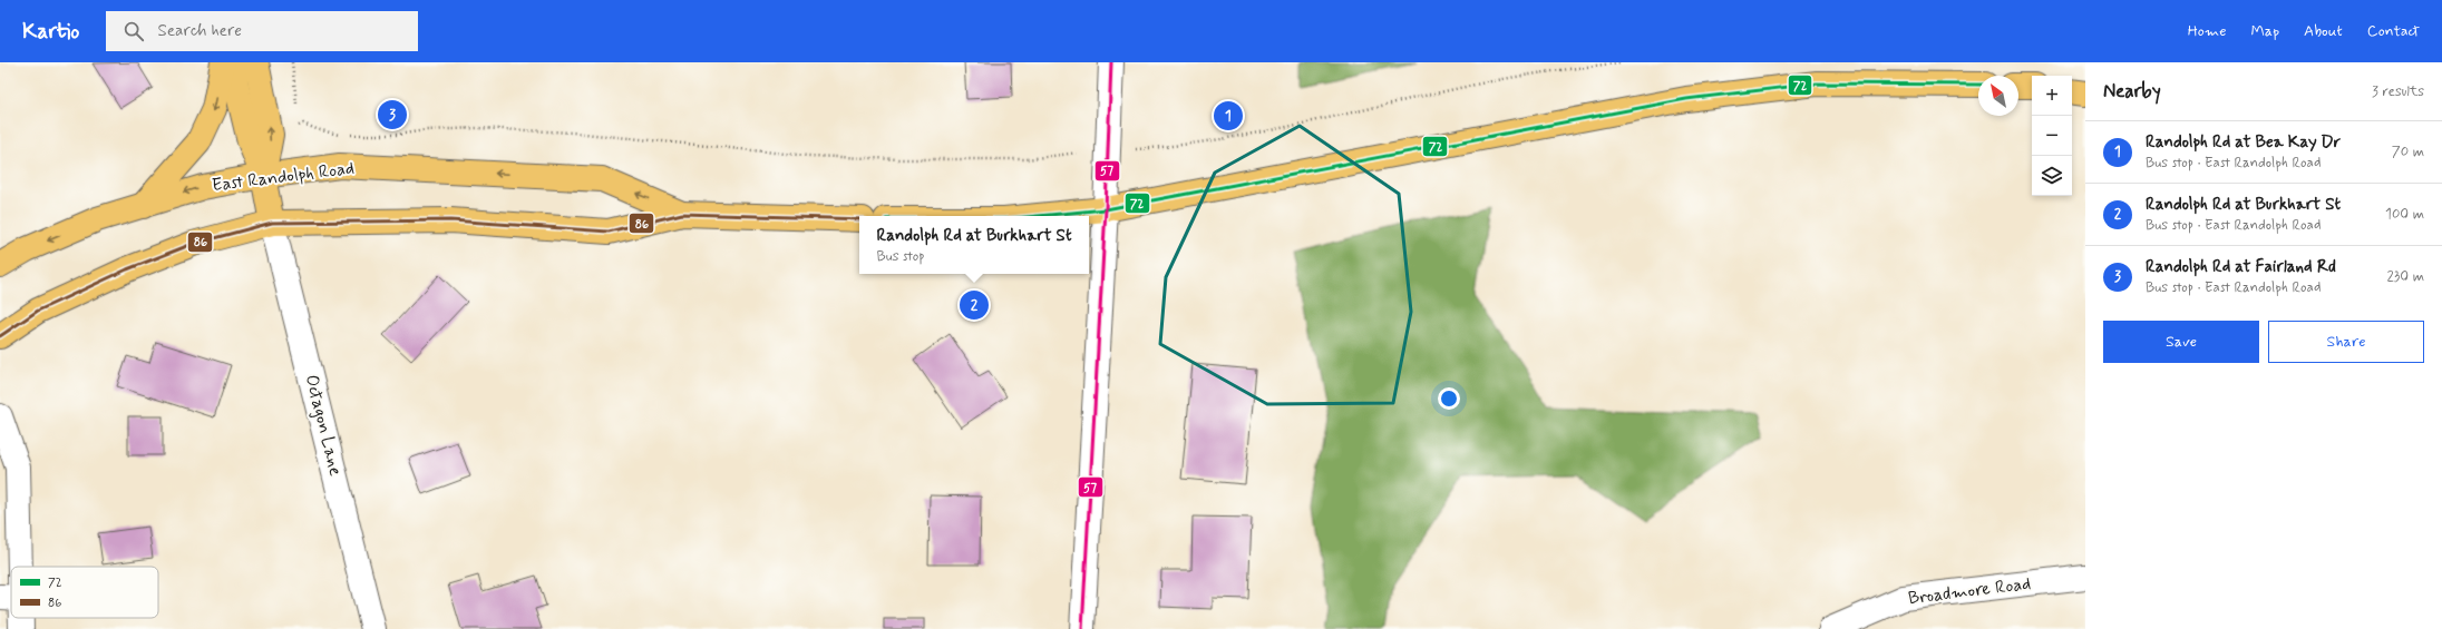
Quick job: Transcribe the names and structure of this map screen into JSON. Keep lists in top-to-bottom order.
{
  "streets": {
    "main road": ["East Randolph Road"],
    "street": ["Octagon Lane", "Broadmore Road"]
  },
  "crossings": [
    ["East Randolph Road", "Octagon Lane"]
  ],
  "lines": ["transit line 57", "transit line 72", "transit line 86"],
  "legend": ["72", "86"],
  "north": "top left",
  "page": {
    "header": "Kartio",
    "search": "Search here",
    "nav": [
      "Home",
      "Map",
      "About",
      "Contact"
    ],
    "heading": ["Nearby", "3 results"],
    "map_buttons": ["+", "−"],
    "pins": ["3", "1", "2"],
    "list": [
      {
        "mark": "1",
        "name": "Randolph Rd at Bea Kay Dr",
        "note": "Bus stop · East Randolph Road",
        "value": "70 m"
      },
      {
        "mark": "2",
        "name": "Randolph Rd at Burkhart St",
        "note": "Bus stop · East Randolph Road",
        "value": "100 m"
      },
      {
        "mark": "3",
        "name": "Randolph Rd at Fairland Rd",
        "note": "Bus stop · East Randolph Road",
        "value": "230 m"
      }
    ],
    "popup": ["Randolph Rd at Burkhart St", "Bus stop"],
    "buttons": ["Save", "Share"]
  }
}
